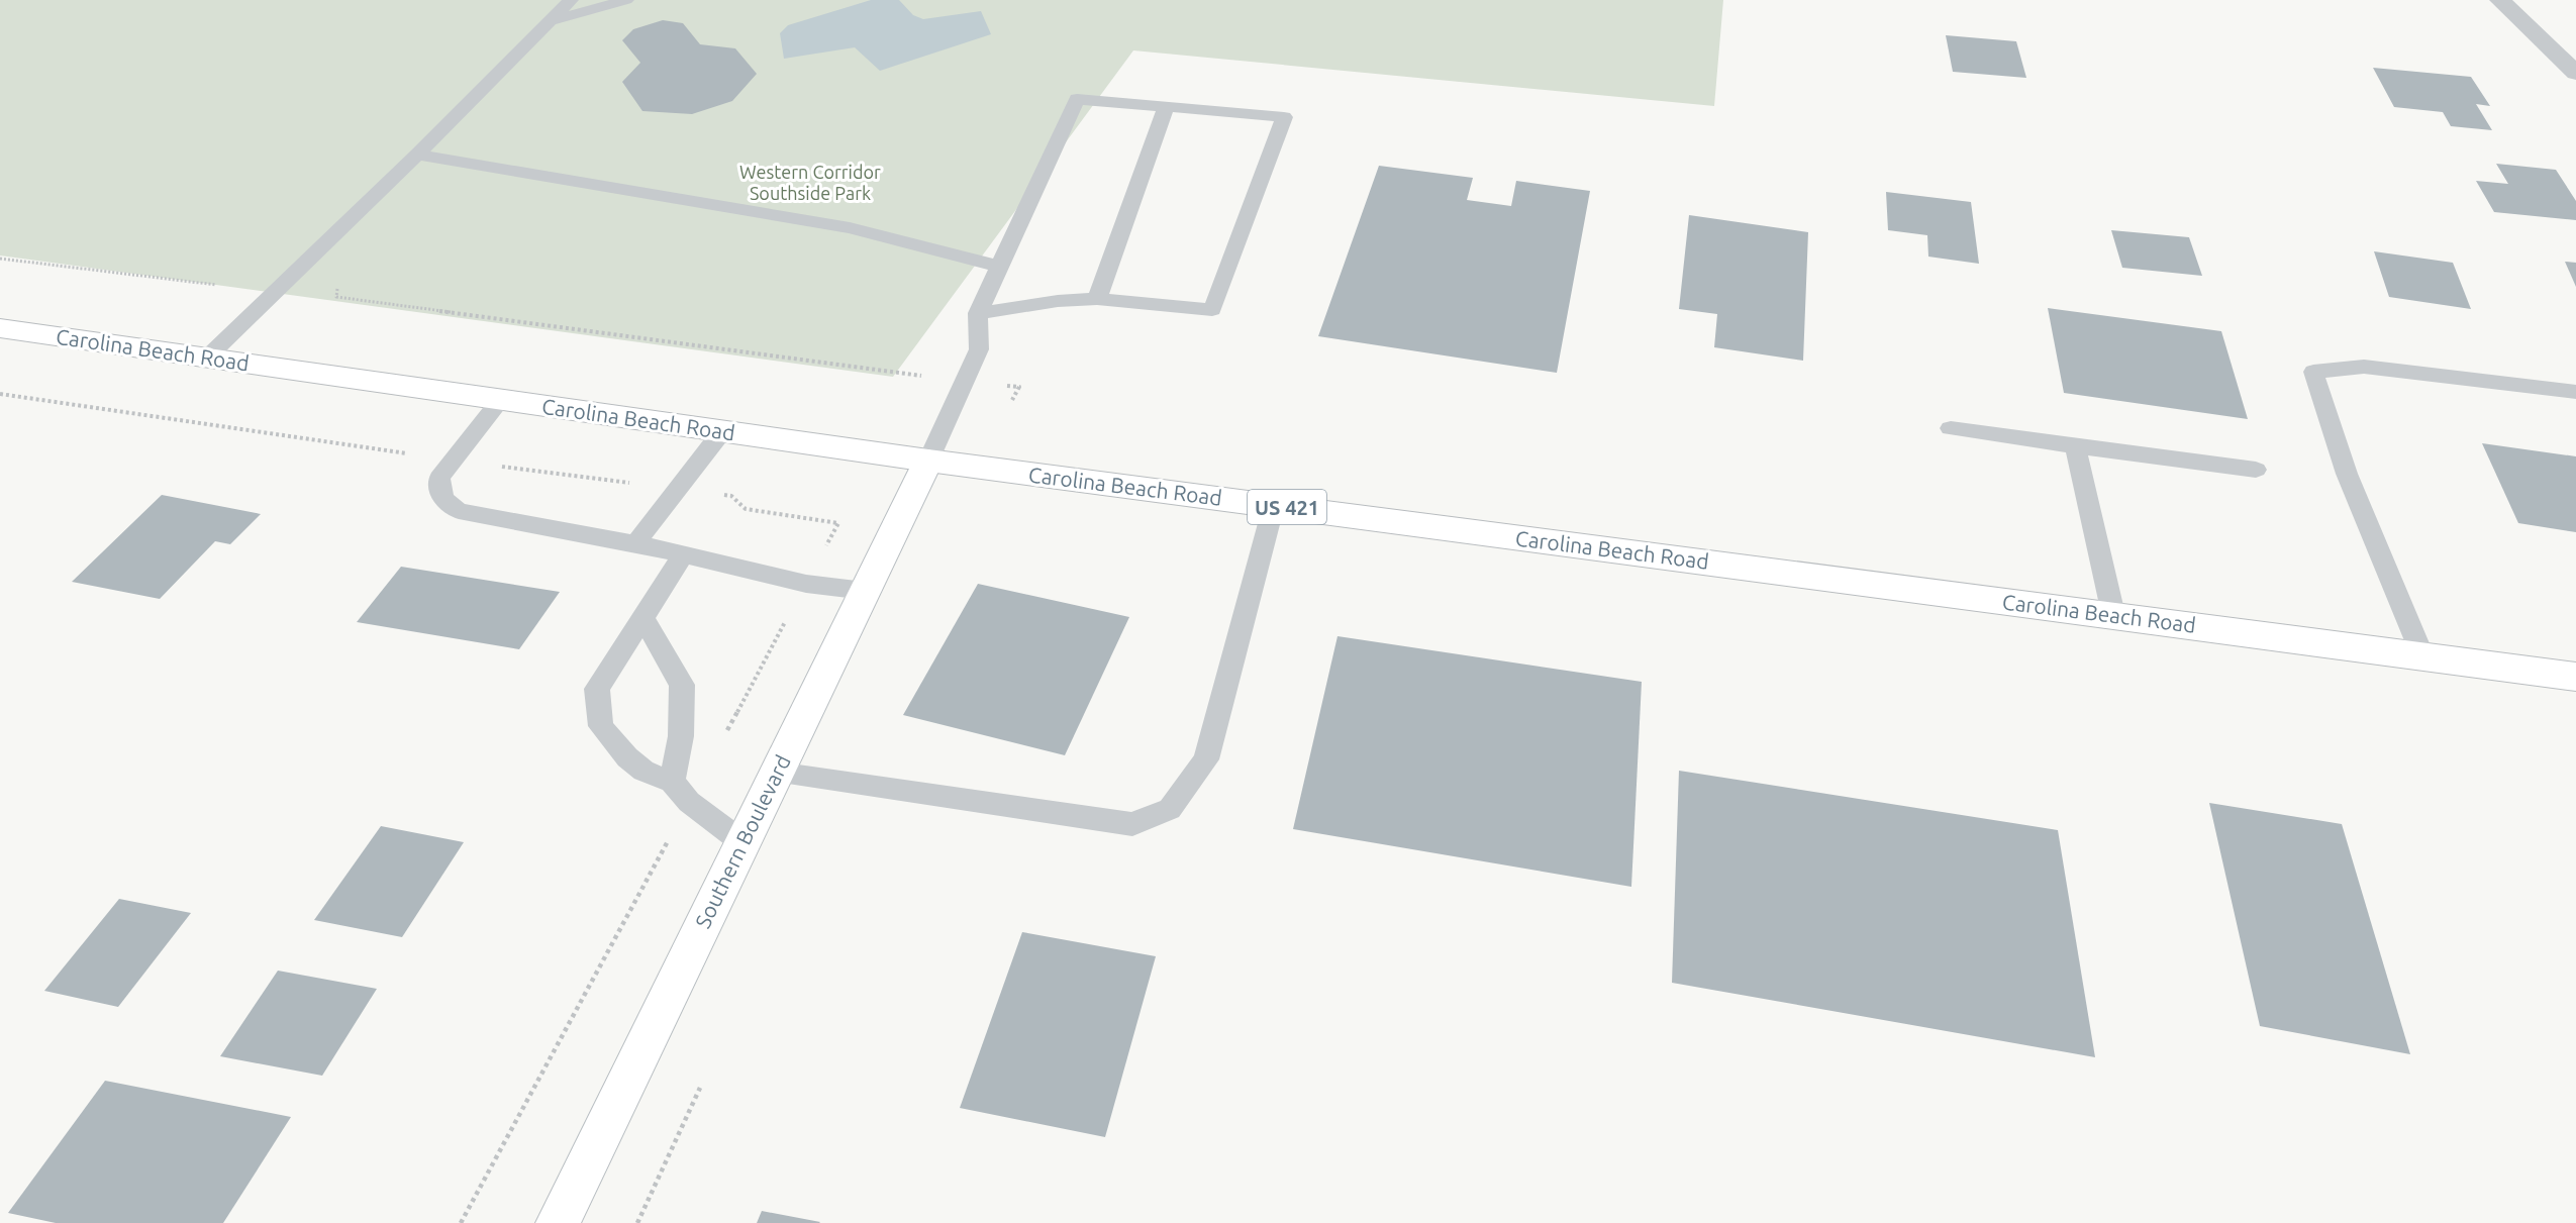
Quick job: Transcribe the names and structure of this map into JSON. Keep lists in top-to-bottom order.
{
  "streets": {
    "main road": ["Carolina Beach Road", "US 421", "Southern Boulevard"]
  },
  "crossings": [
    ["Carolina Beach Road", "Southern Boulevard"]
  ],
  "parks": ["Western Corridor Southside Park"]
}
